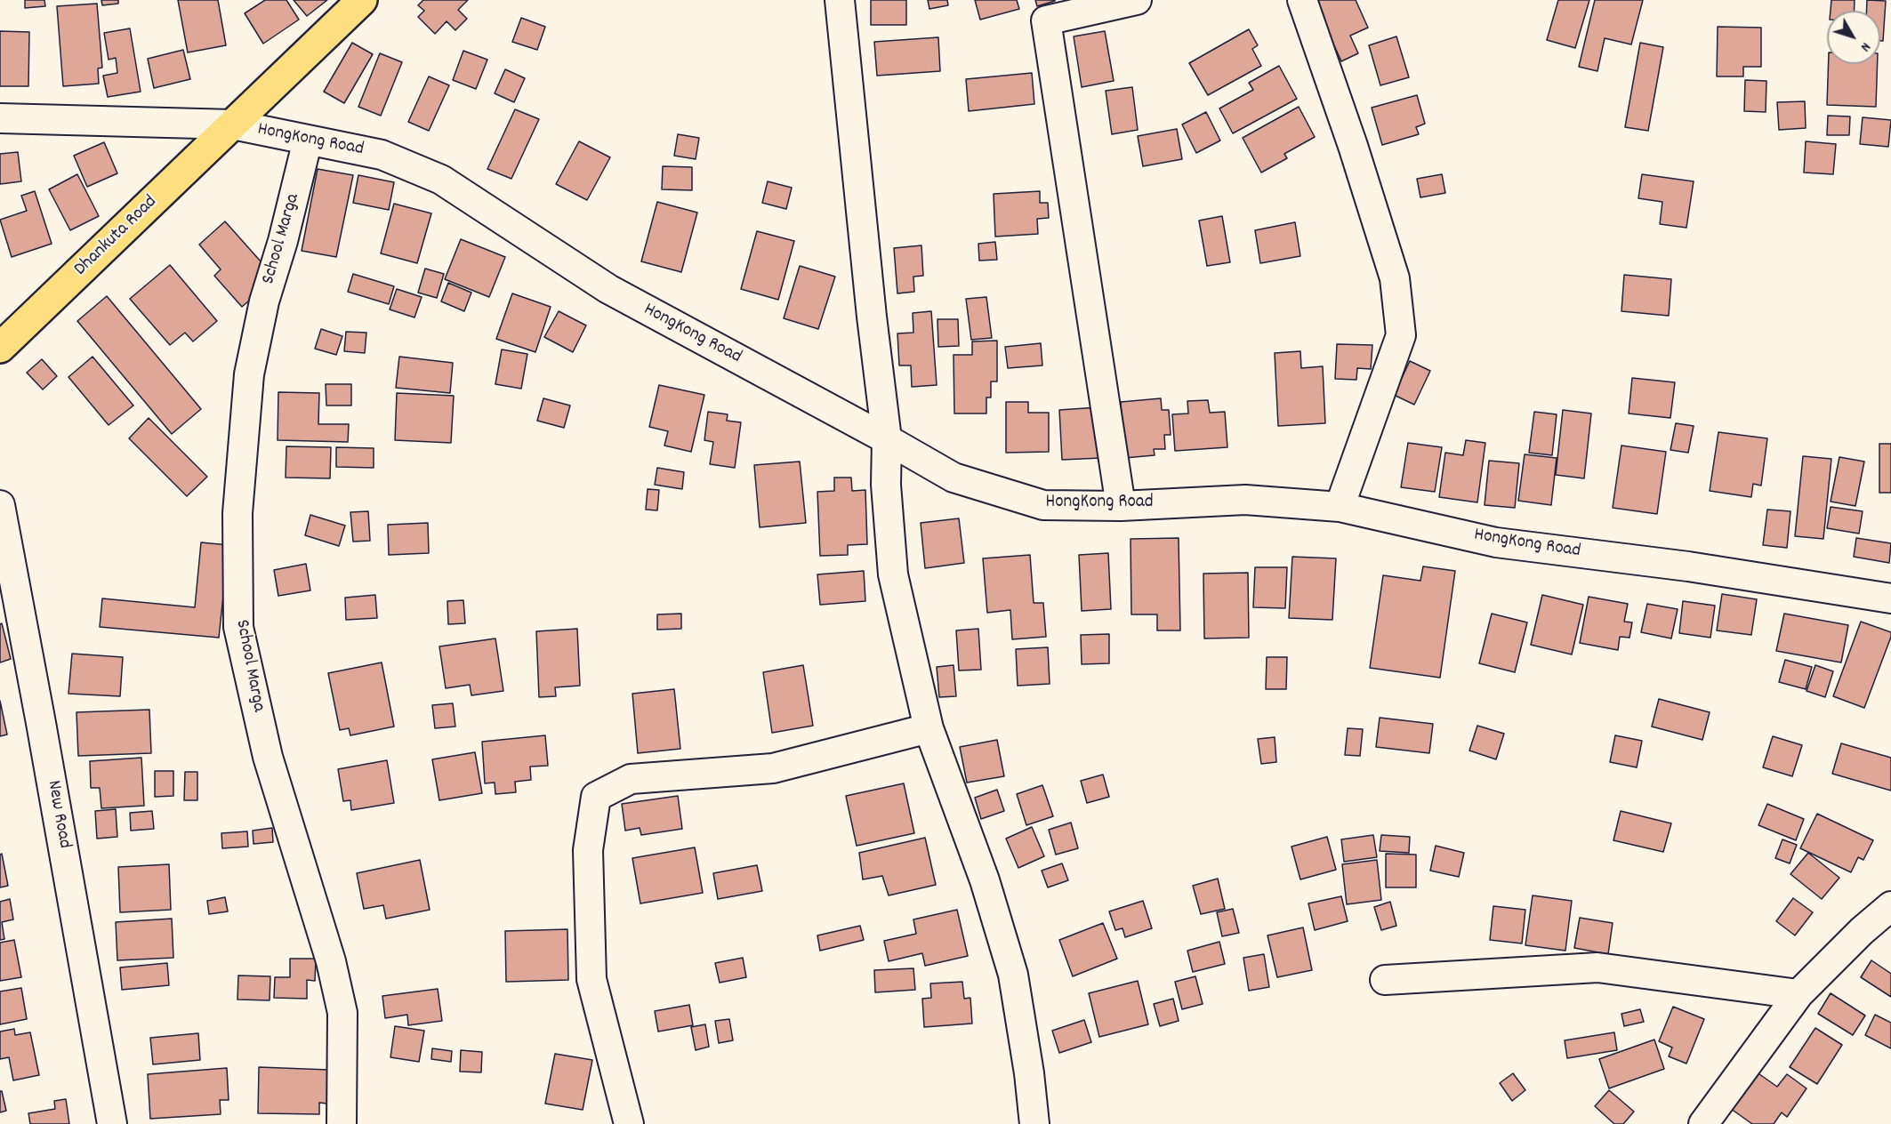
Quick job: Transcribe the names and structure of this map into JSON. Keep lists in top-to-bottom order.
{
  "streets": {
    "main road": ["Dhankuta Road"],
    "street": ["HongKong Road", "School Marga", "New Road"]
  },
  "crossings": [
    ["HongKong Road", "Dhankuta Road"],
    ["HongKong Road", "School Marga"]
  ],
  "north": "bottom right"
}
